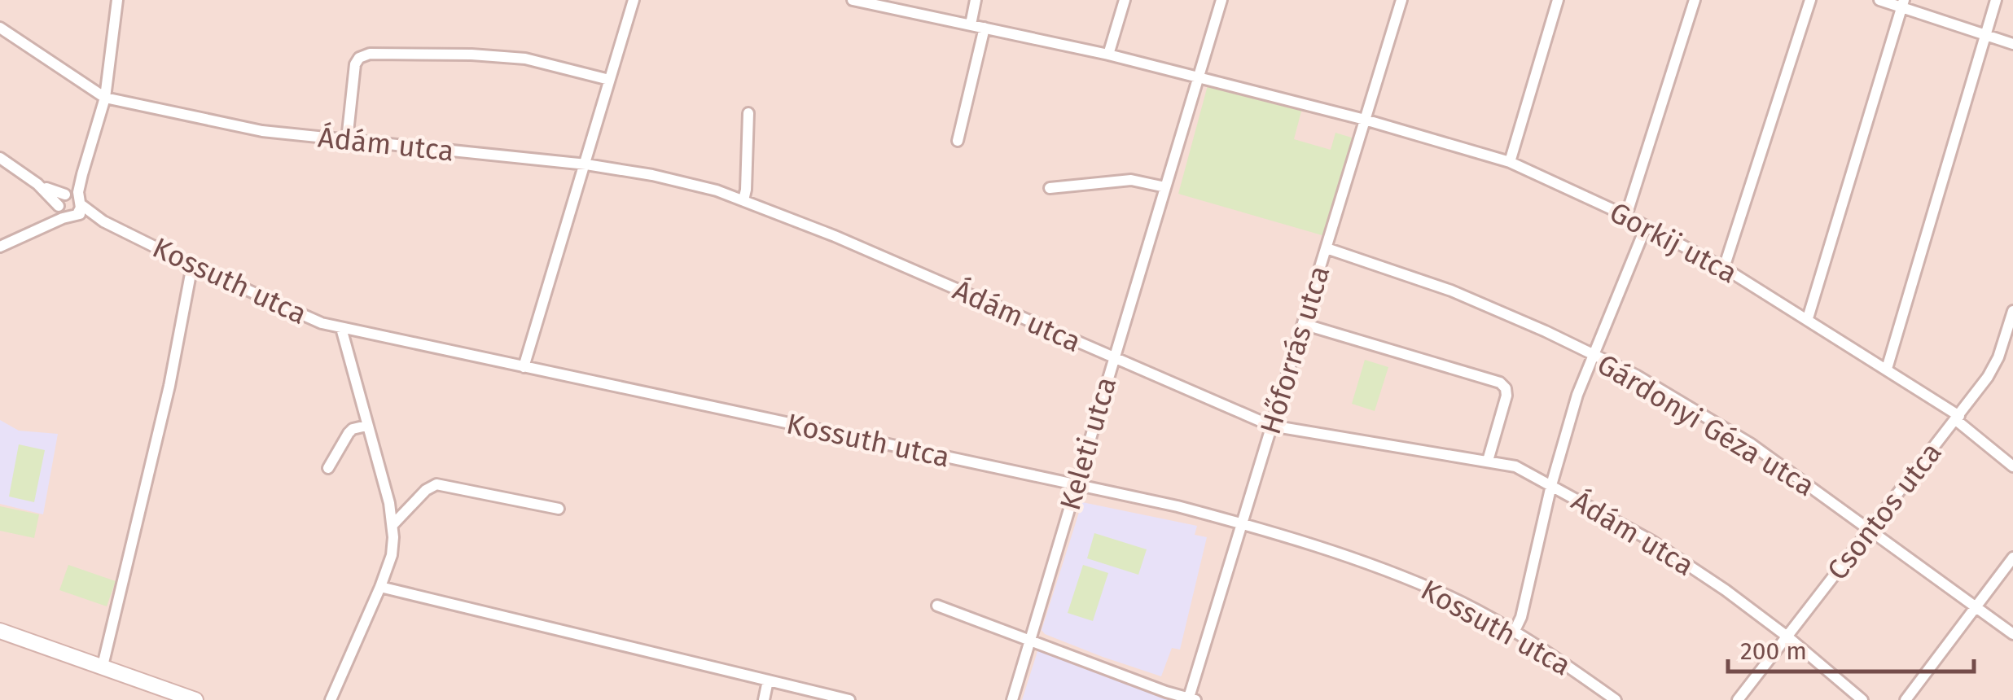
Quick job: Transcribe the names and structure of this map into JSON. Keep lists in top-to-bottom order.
{
  "streets": {
    "street": [
      "Ádám utca",
      "Gorkij utca",
      "Kossuth utca",
      "Hőforrás utca",
      "Gárdonyi Géza utca",
      "Keleti utca",
      "Csontos utca"
    ]
  },
  "crossings": [
    ["Ádám utca", "Hőforrás utca"],
    ["Ádám utca", "Keleti utca"],
    ["Ádám utca", "Csontos utca"],
    ["Gorkij utca", "Hőforrás utca"],
    ["Gorkij utca", "Keleti utca"],
    ["Gorkij utca", "Csontos utca"],
    ["Kossuth utca", "Hőforrás utca"],
    ["Kossuth utca", "Keleti utca"],
    ["Hőforrás utca", "Gárdonyi Géza utca"],
    ["Gárdonyi Géza utca", "Csontos utca"]
  ],
  "scale_bar": "200 m"
}
